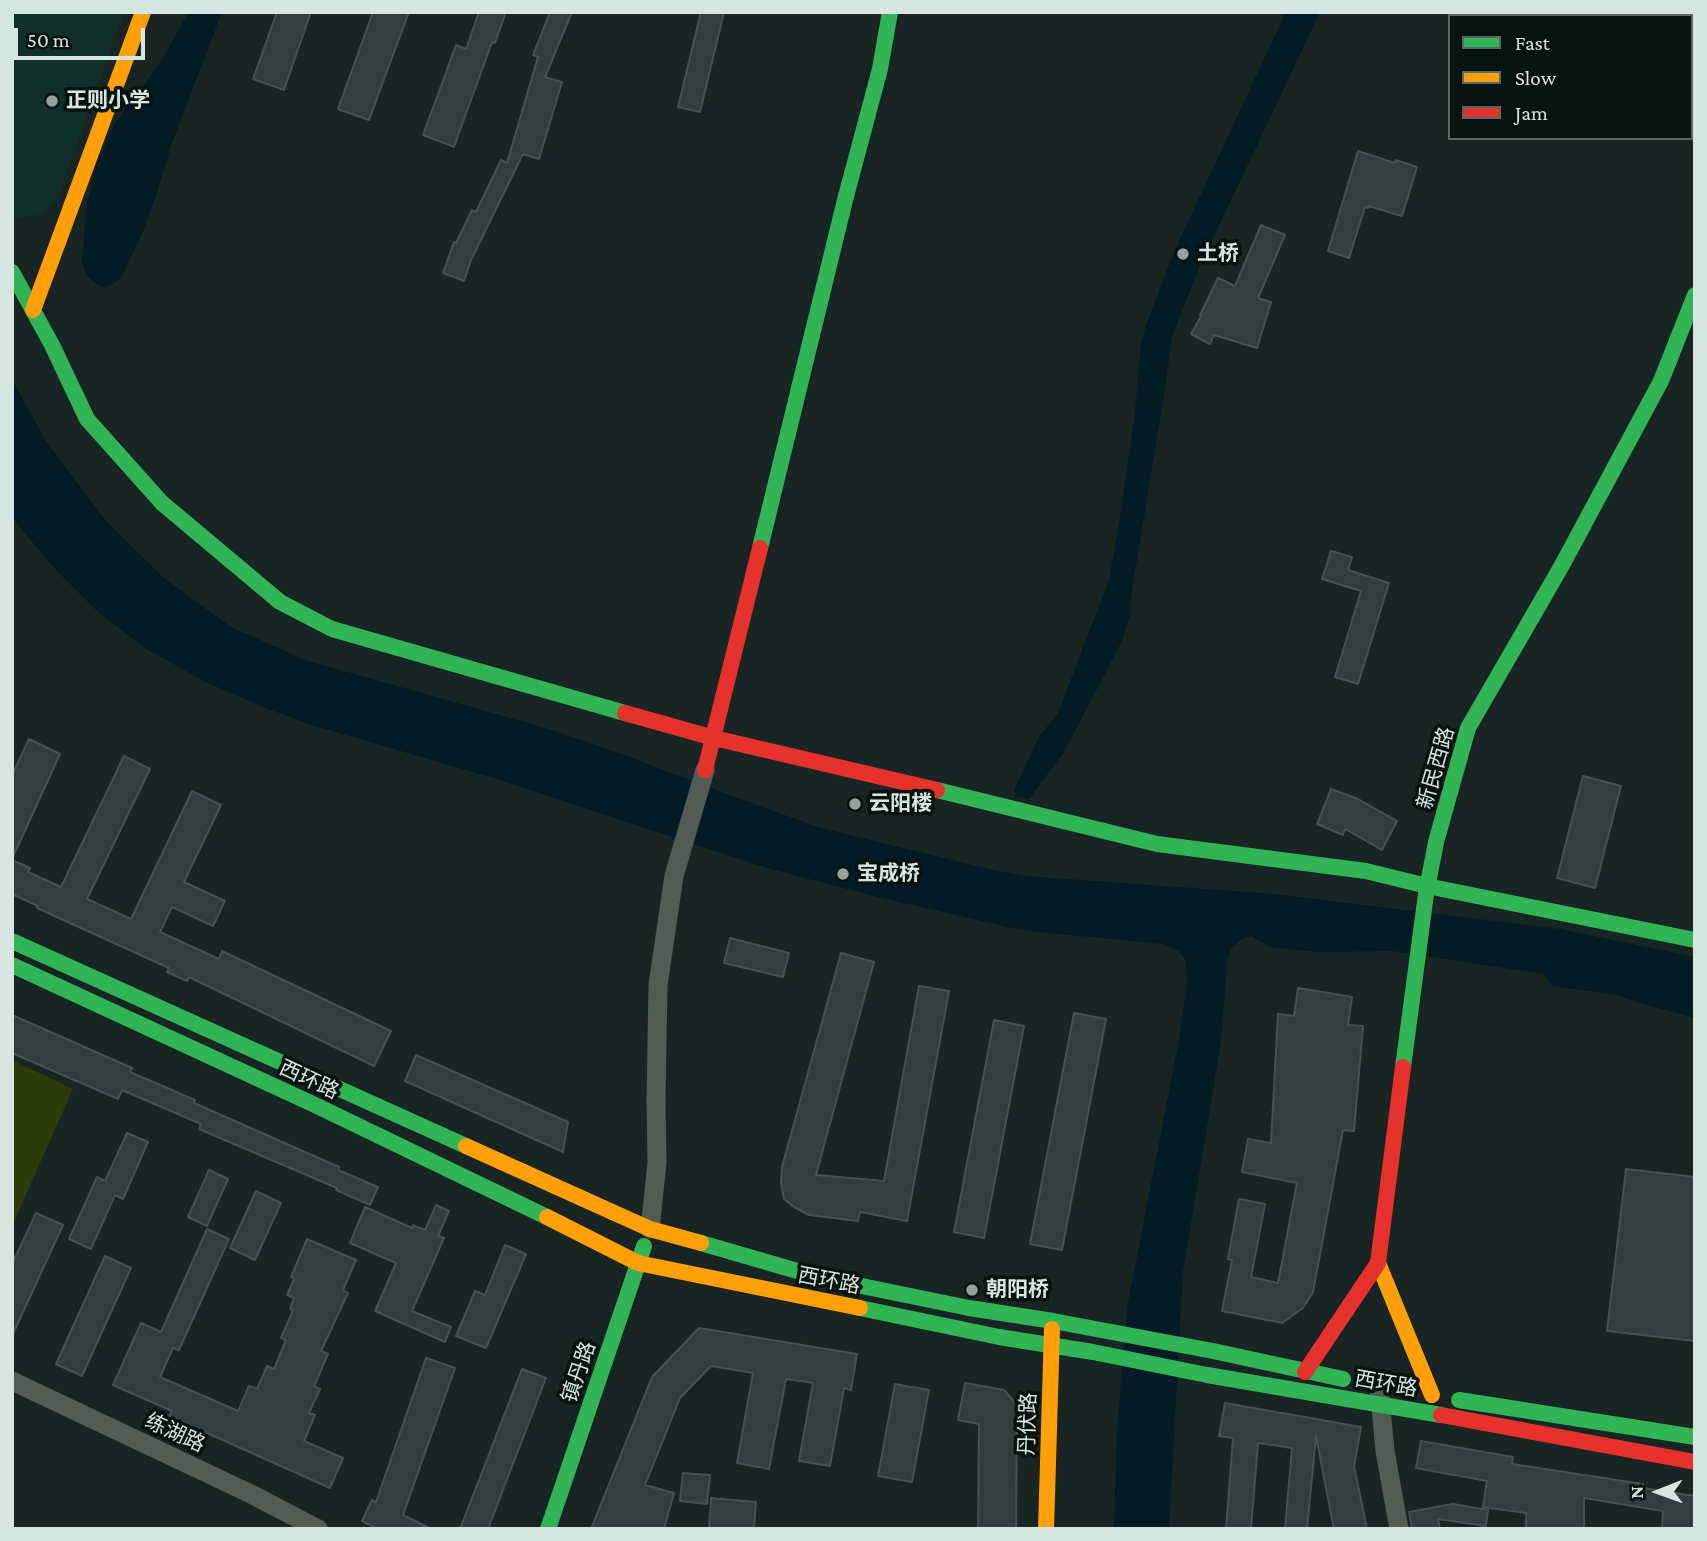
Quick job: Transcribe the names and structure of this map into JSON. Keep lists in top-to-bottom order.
{
  "streets": {
    "street": [
      "新民西路",
      "西环路",
      "镇丹路",
      "丹伏路",
      "练湖路"
    ]
  },
  "crossings": [
    ["新民西路", "西环路"],
    ["西环路", "镇丹路"],
    ["西环路", "丹伏路"]
  ],
  "places": [
    "正则小学",
    "土桥",
    "云阳楼",
    "宝成桥",
    "朝阳桥"
  ],
  "legend": ["Fast", "Slow", "Jam"],
  "scale_bar": "50 m",
  "north": "left"
}
